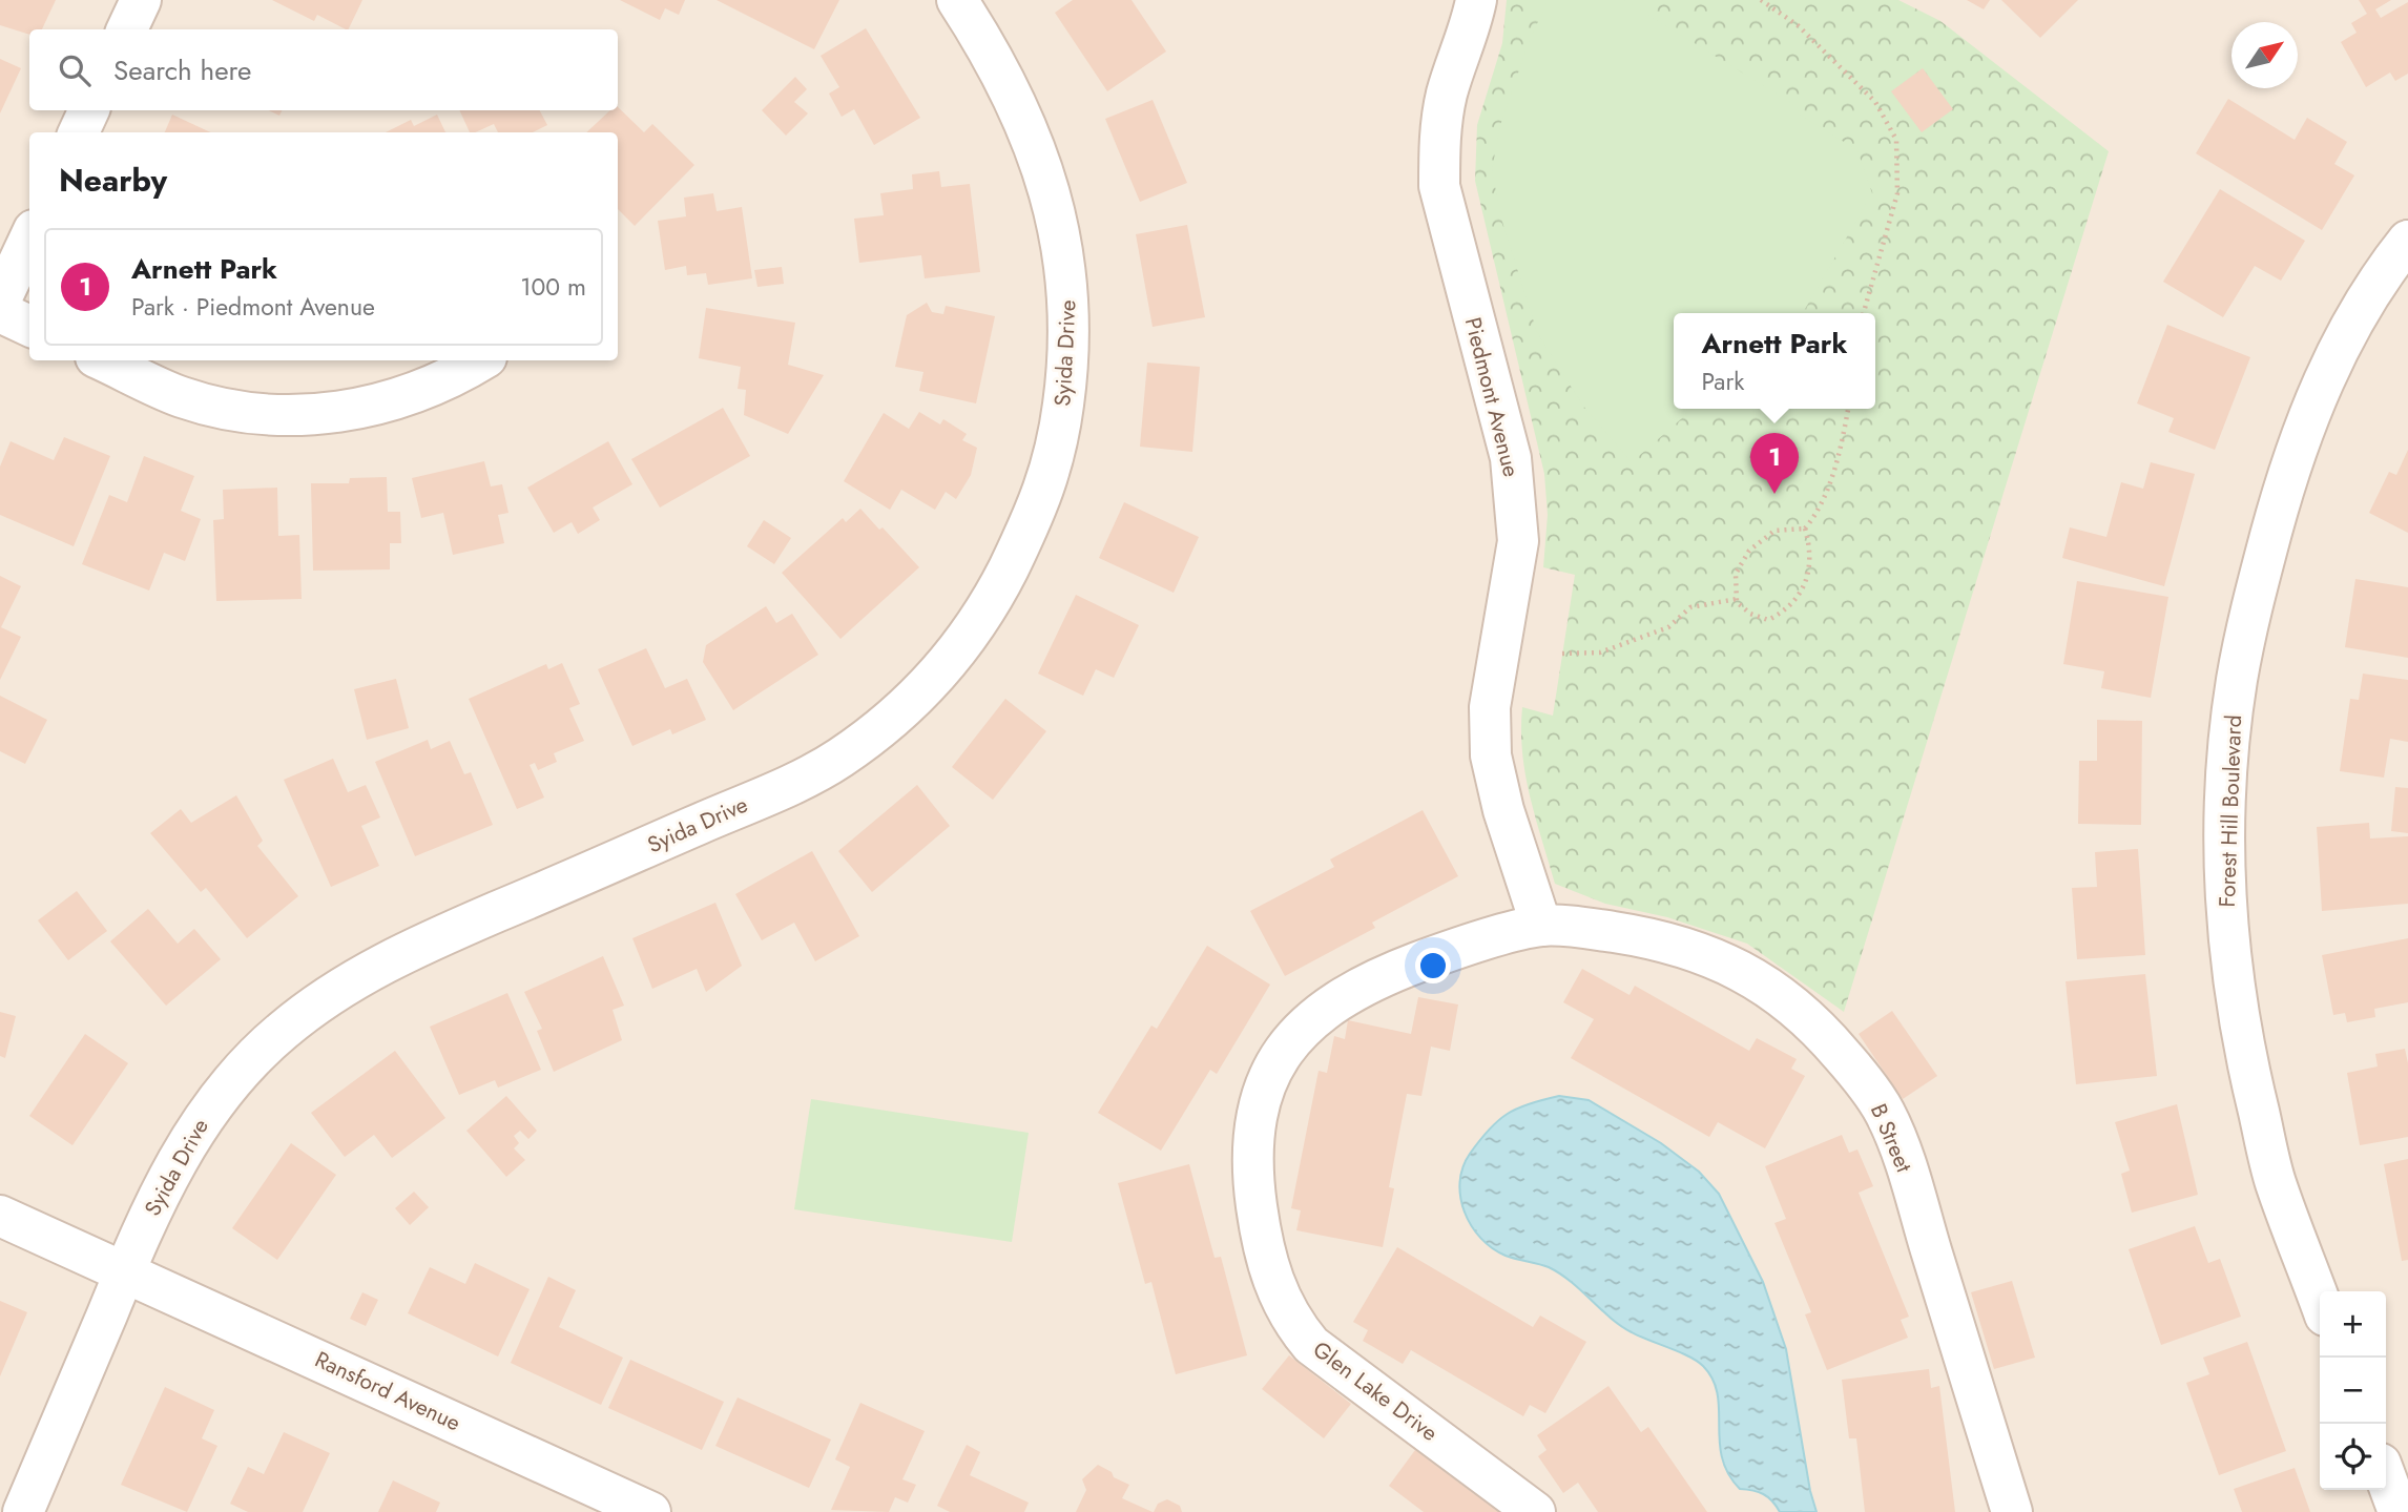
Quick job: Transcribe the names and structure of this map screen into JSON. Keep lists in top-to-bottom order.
{
  "streets": {
    "street": [
      "Syida Drive",
      "Piedmont Avenue",
      "Forest Hill Boulevard",
      "B Street",
      "Ransford Avenue",
      "Glen Lake Drive"
    ]
  },
  "crossings": [
    ["Syida Drive", "Ransford Avenue"],
    ["Piedmont Avenue", "B Street"],
    ["Piedmont Avenue", "Glen Lake Drive"],
    ["B Street", "Glen Lake Drive"]
  ],
  "north": "top right",
  "page": {
    "search": "Search here",
    "heading": "Nearby",
    "list": [
      {
        "mark": "1",
        "name": "Arnett Park",
        "note": "Park · Piedmont Avenue",
        "value": "100 m"
      }
    ],
    "popup": ["Arnett Park", "Park"],
    "pins": "1",
    "map_buttons": ["+", "−"]
  }
}
